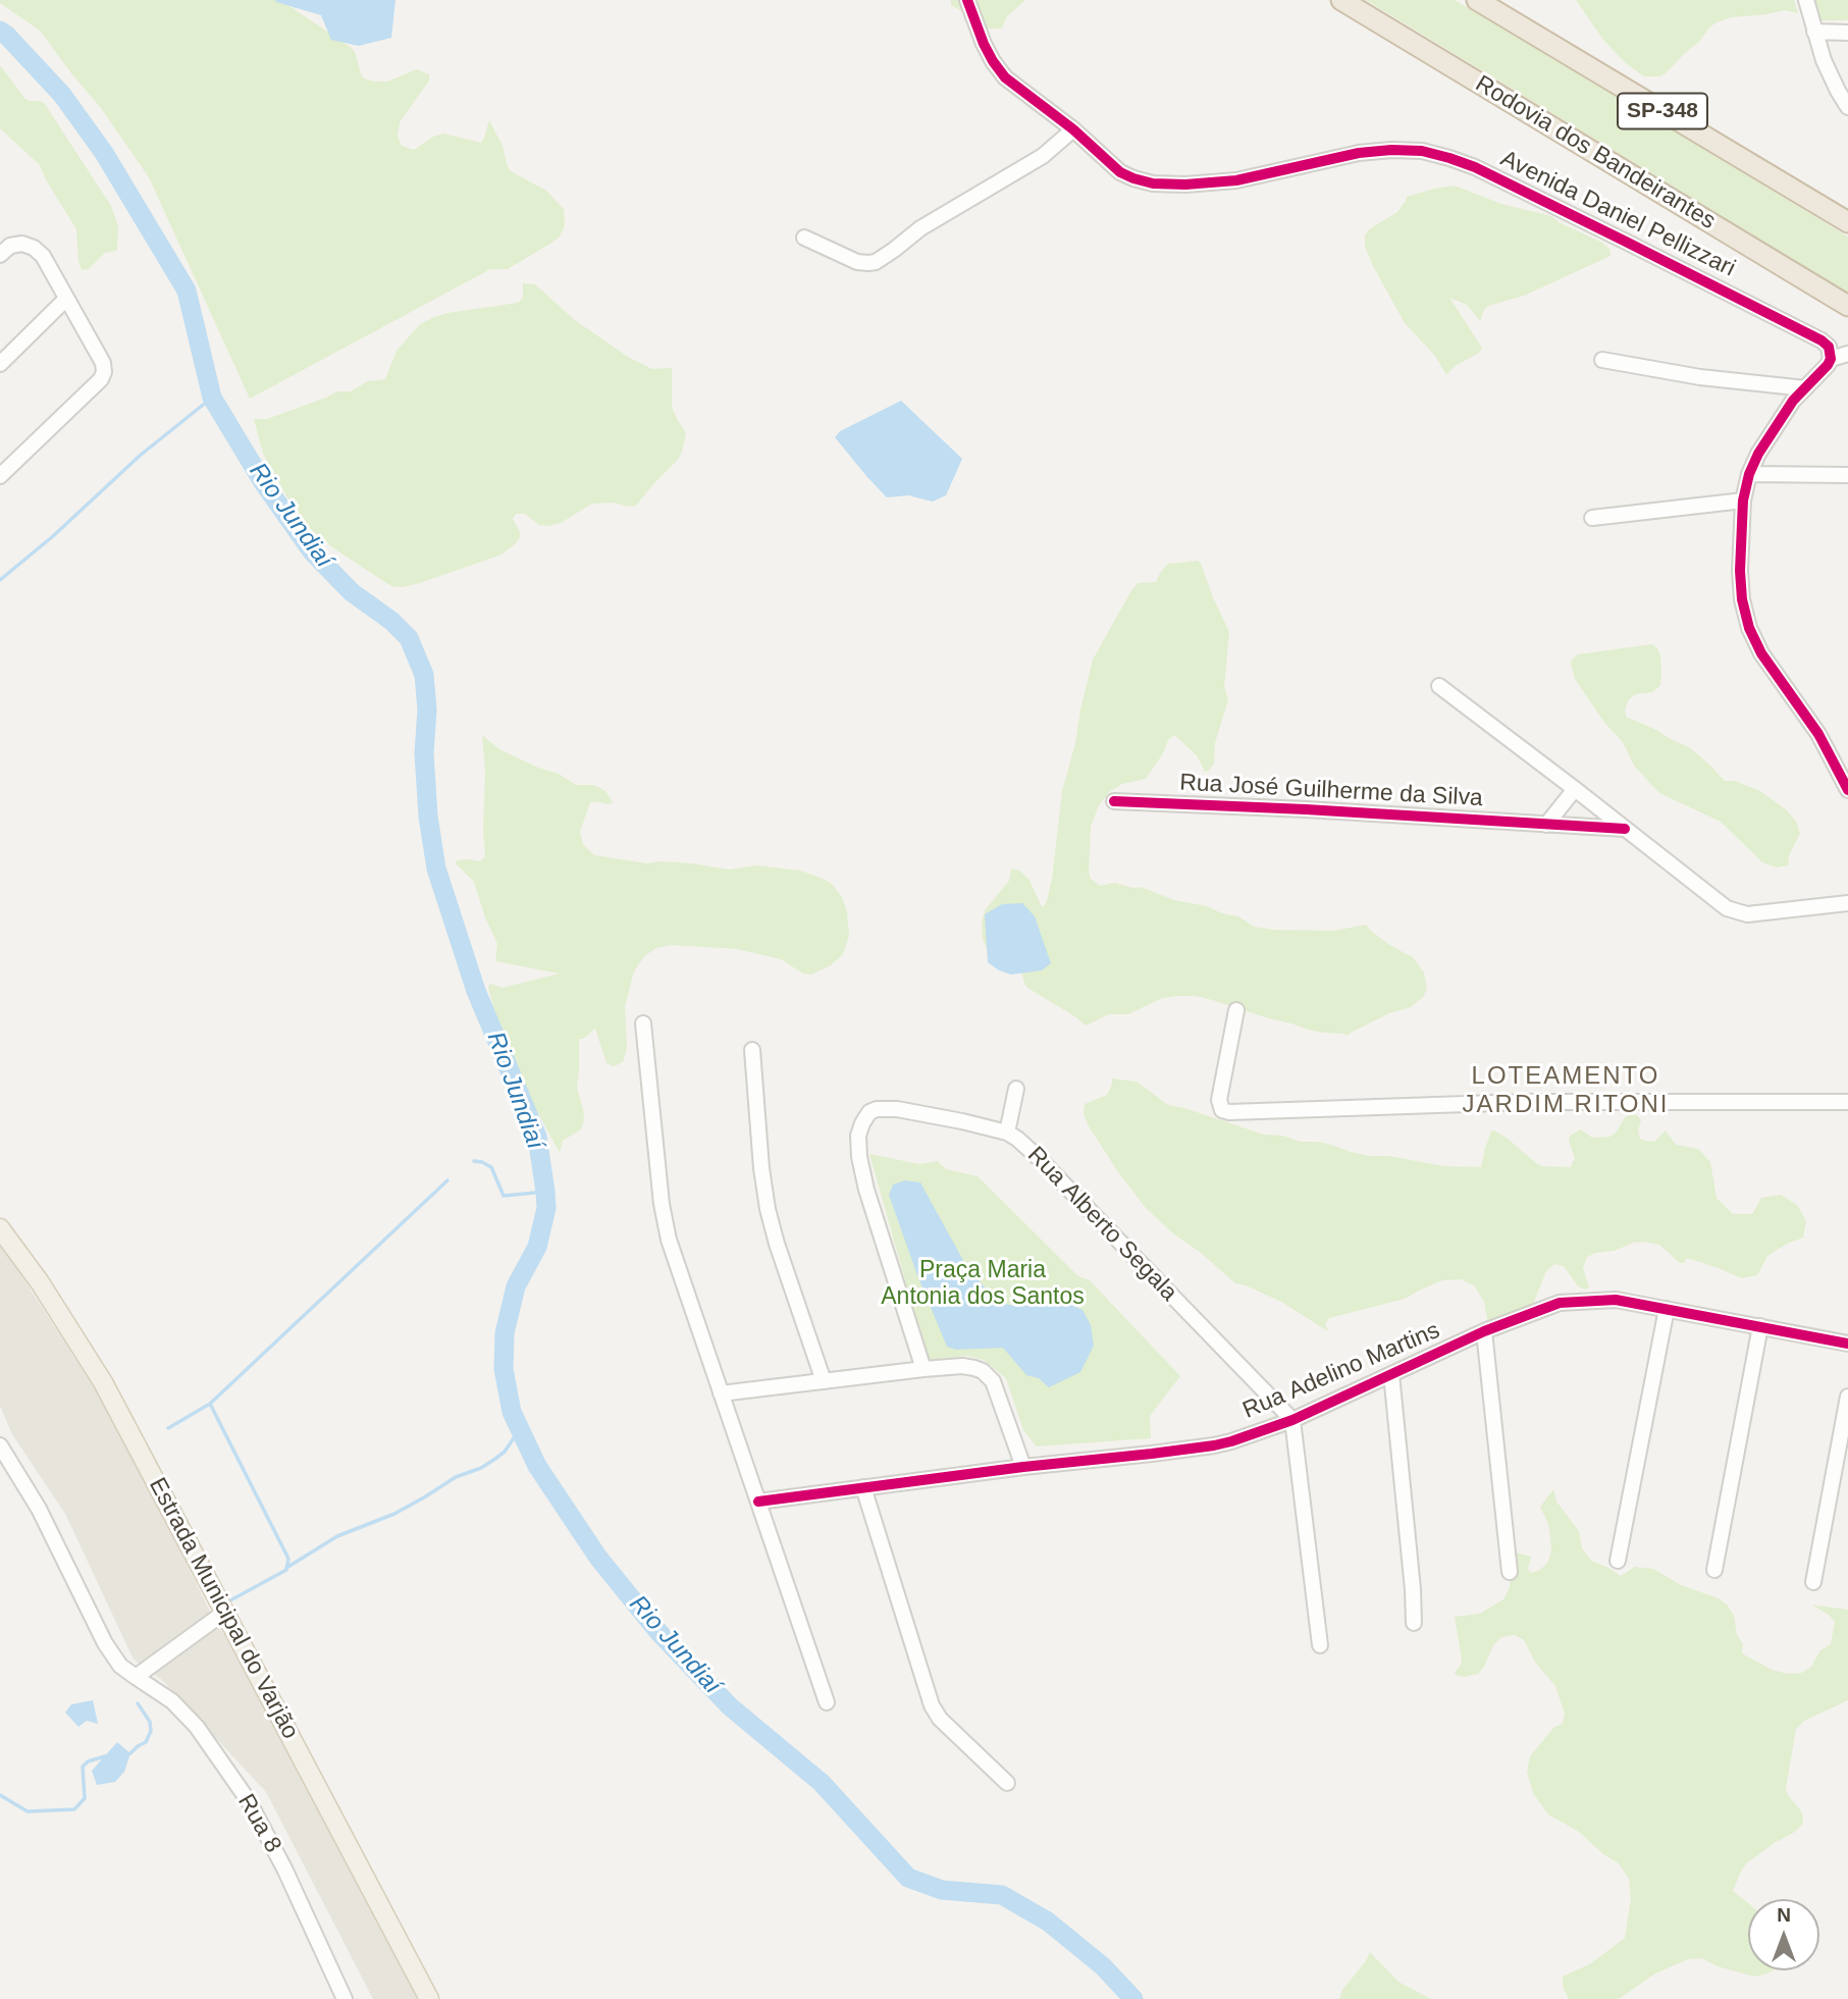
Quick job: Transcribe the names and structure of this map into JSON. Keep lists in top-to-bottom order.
{
  "streets": {
    "highway": ["SP-348", "Rodovia dos Bandeirantes"],
    "main road": ["Estrada Municipal do Varjão"],
    "street": [
      "Avenida Daniel Pellizzari",
      "Rua José Guilherme da Silva",
      "Rua Alberto Segala",
      "Rua Adelino Martins",
      "Rua 8"
    ]
  },
  "crossings": [
    ["Rua Alberto Segala", "Rua Adelino Martins"]
  ],
  "districts": ["LOTEAMENTO JARDIM RITONI"],
  "water": ["Rio Jundiaí"],
  "parks": ["Praça Maria Antonia dos Santos"],
  "north": "top"
}
